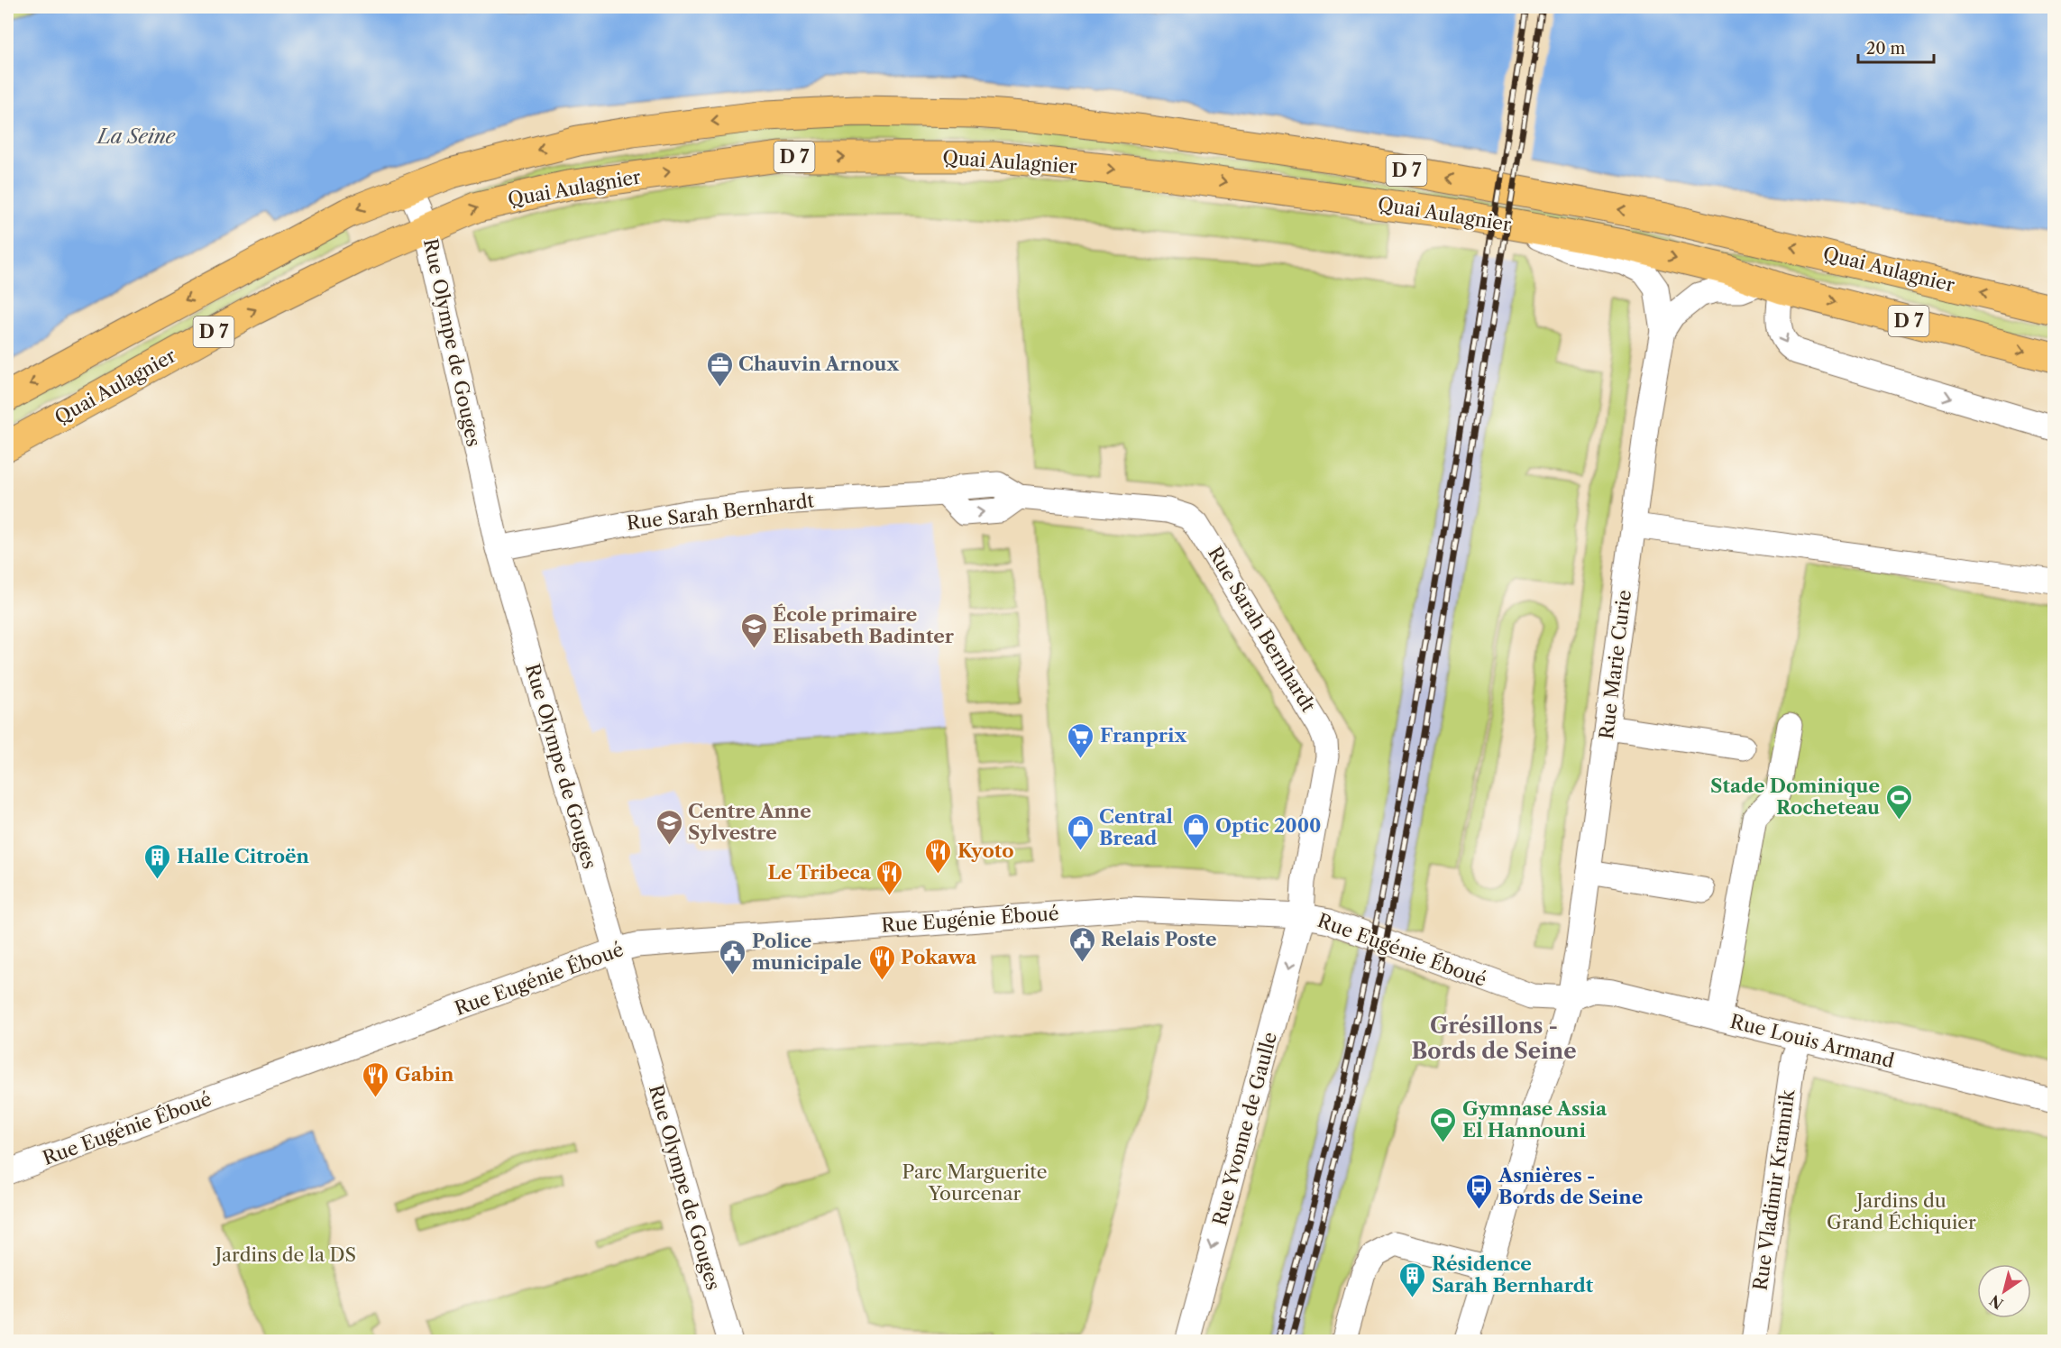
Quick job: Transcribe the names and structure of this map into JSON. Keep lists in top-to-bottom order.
{
  "streets": {
    "main road": ["D 7", "Quai Aulagnier"],
    "street": [
      "Rue Olympe de Gouges",
      "Rue Sarah Bernhardt",
      "Rue Marie Curie",
      "Rue Eugénie Éboué",
      "Rue Louis Armand",
      "Rue Yvonne de Gaulle",
      "Rue Vladimir Kramnik"
    ]
  },
  "crossings": [
    ["Quai Aulagnier", "Rue Olympe de Gouges"],
    ["Quai Aulagnier", "Rue Marie Curie"],
    ["Rue Olympe de Gouges", "Rue Sarah Bernhardt"],
    ["Rue Olympe de Gouges", "Rue Eugénie Éboué"],
    ["Rue Sarah Bernhardt", "Rue Eugénie Éboué"],
    ["Rue Sarah Bernhardt", "Rue Yvonne de Gaulle"],
    ["Rue Marie Curie", "Rue Eugénie Éboué"],
    ["Rue Marie Curie", "Rue Louis Armand"],
    ["Rue Eugénie Éboué", "Rue Louis Armand"],
    ["Rue Eugénie Éboué", "Rue Yvonne de Gaulle"],
    ["Rue Louis Armand", "Rue Vladimir Kramnik"]
  ],
  "one_way": ["Rue Yvonne de Gaulle"],
  "districts": ["Grésillons - Bords de Seine"],
  "water": ["La Seine"],
  "parks": ["Parc Marguerite Yourcenar", "Jardins du Grand Échiquier", "Jardins de la DS"],
  "places": {
    "office": ["Chauvin Arnoux"],
    "school or university": ["École primaire Elisabeth Badinter", "Centre Anne Sylvestre"],
    "supermarket": ["Franprix"],
    "sports": ["Stade Dominique Rocheteau", "Gymnase Assia El Hannouni"],
    "shop": ["Optic 2000", "Central Bread"],
    "restaurant": [
      "Kyoto",
      "Le Tribeca",
      "Pokawa",
      "Gabin"
    ],
    "building": ["Halle Citroën", "Résidence Sarah Bernhardt"],
    "public building": ["Relais Poste", "Police municipale"],
    "bus stop": ["Asnières - Bords de Seine"]
  },
  "scale_bar": "20 m",
  "north": "bottom left"
}
